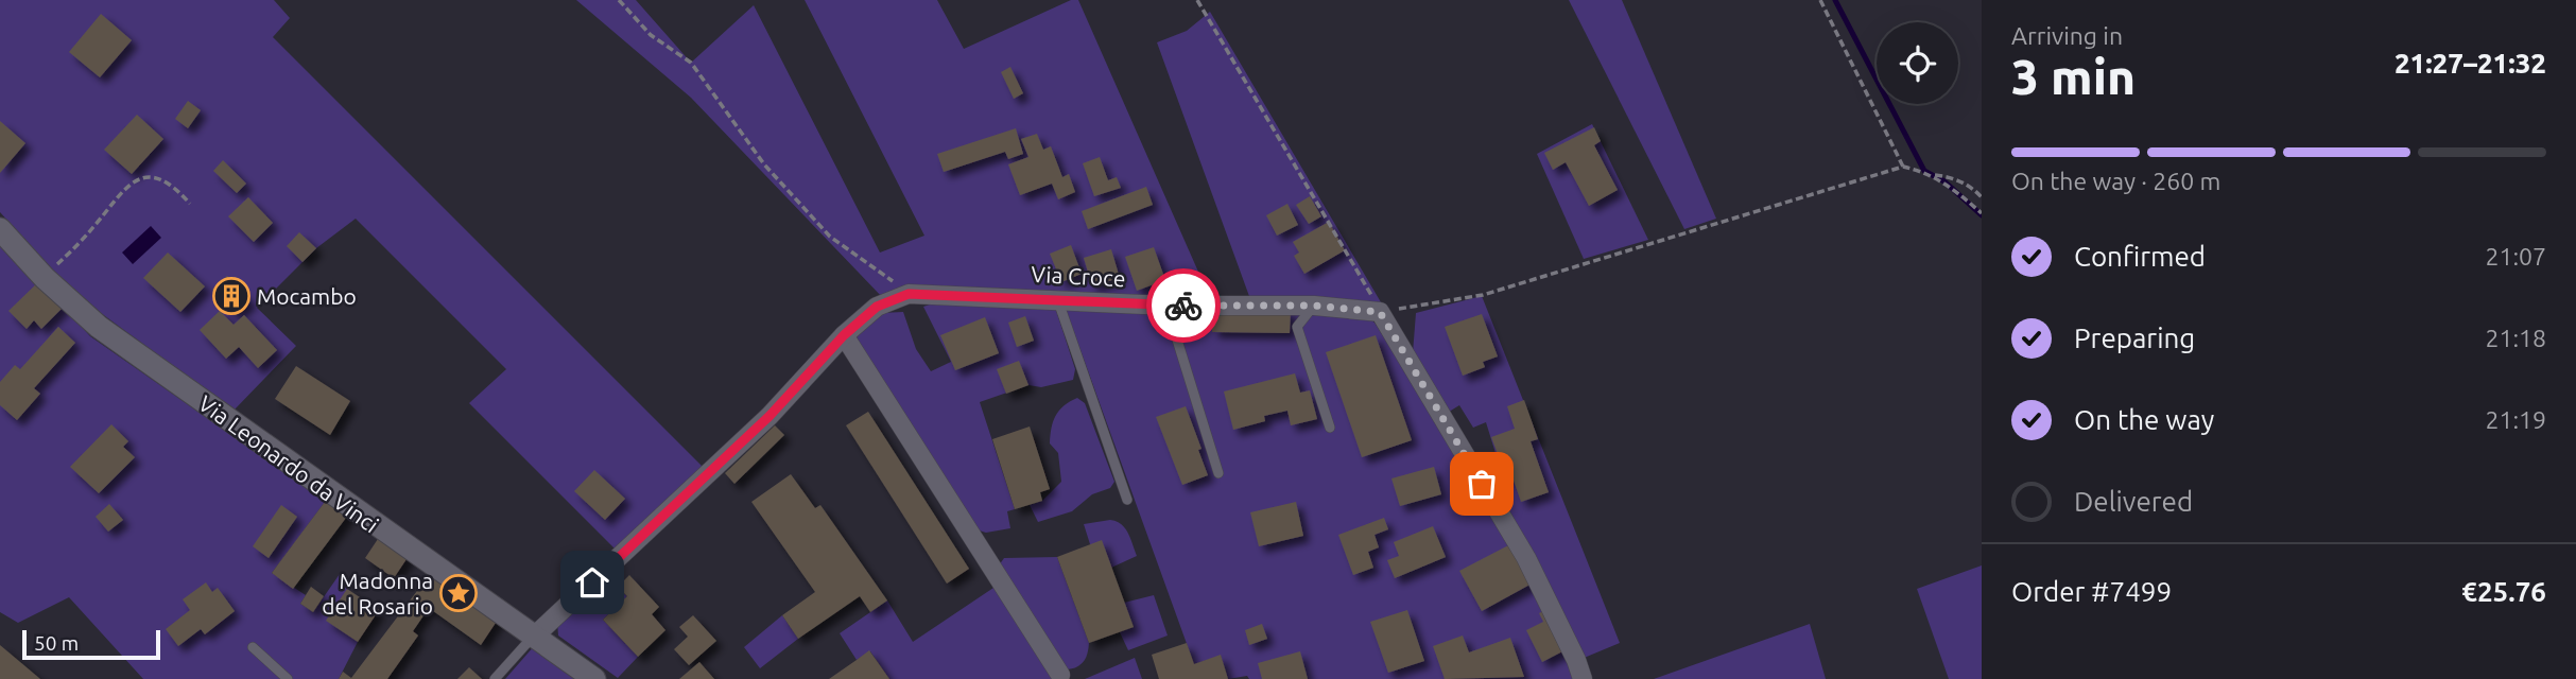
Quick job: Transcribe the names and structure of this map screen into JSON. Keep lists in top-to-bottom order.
{
  "streets": {
    "street": ["Via Croce", "Via Leonardo da Vinci"]
  },
  "crossings": [
    ["Via Croce", "Via Leonardo da Vinci"]
  ],
  "places": {
    "building": ["Mocambo"],
    "place": ["Madonna del Rosario"]
  },
  "scale_bar": "50 m",
  "page": {
    "heading": ["3 min", "Arriving in", "21:27–21:32"],
    "panel": ["Order #7499", "€25.76"],
    "bar": "On the way · 260 m",
    "list": [
      ["Confirmed", "21:07"],
      ["Preparing", "21:18"],
      ["On the way", "21:19"],
      "Delivered"
    ],
    "scale": "50 m"
  }
}
